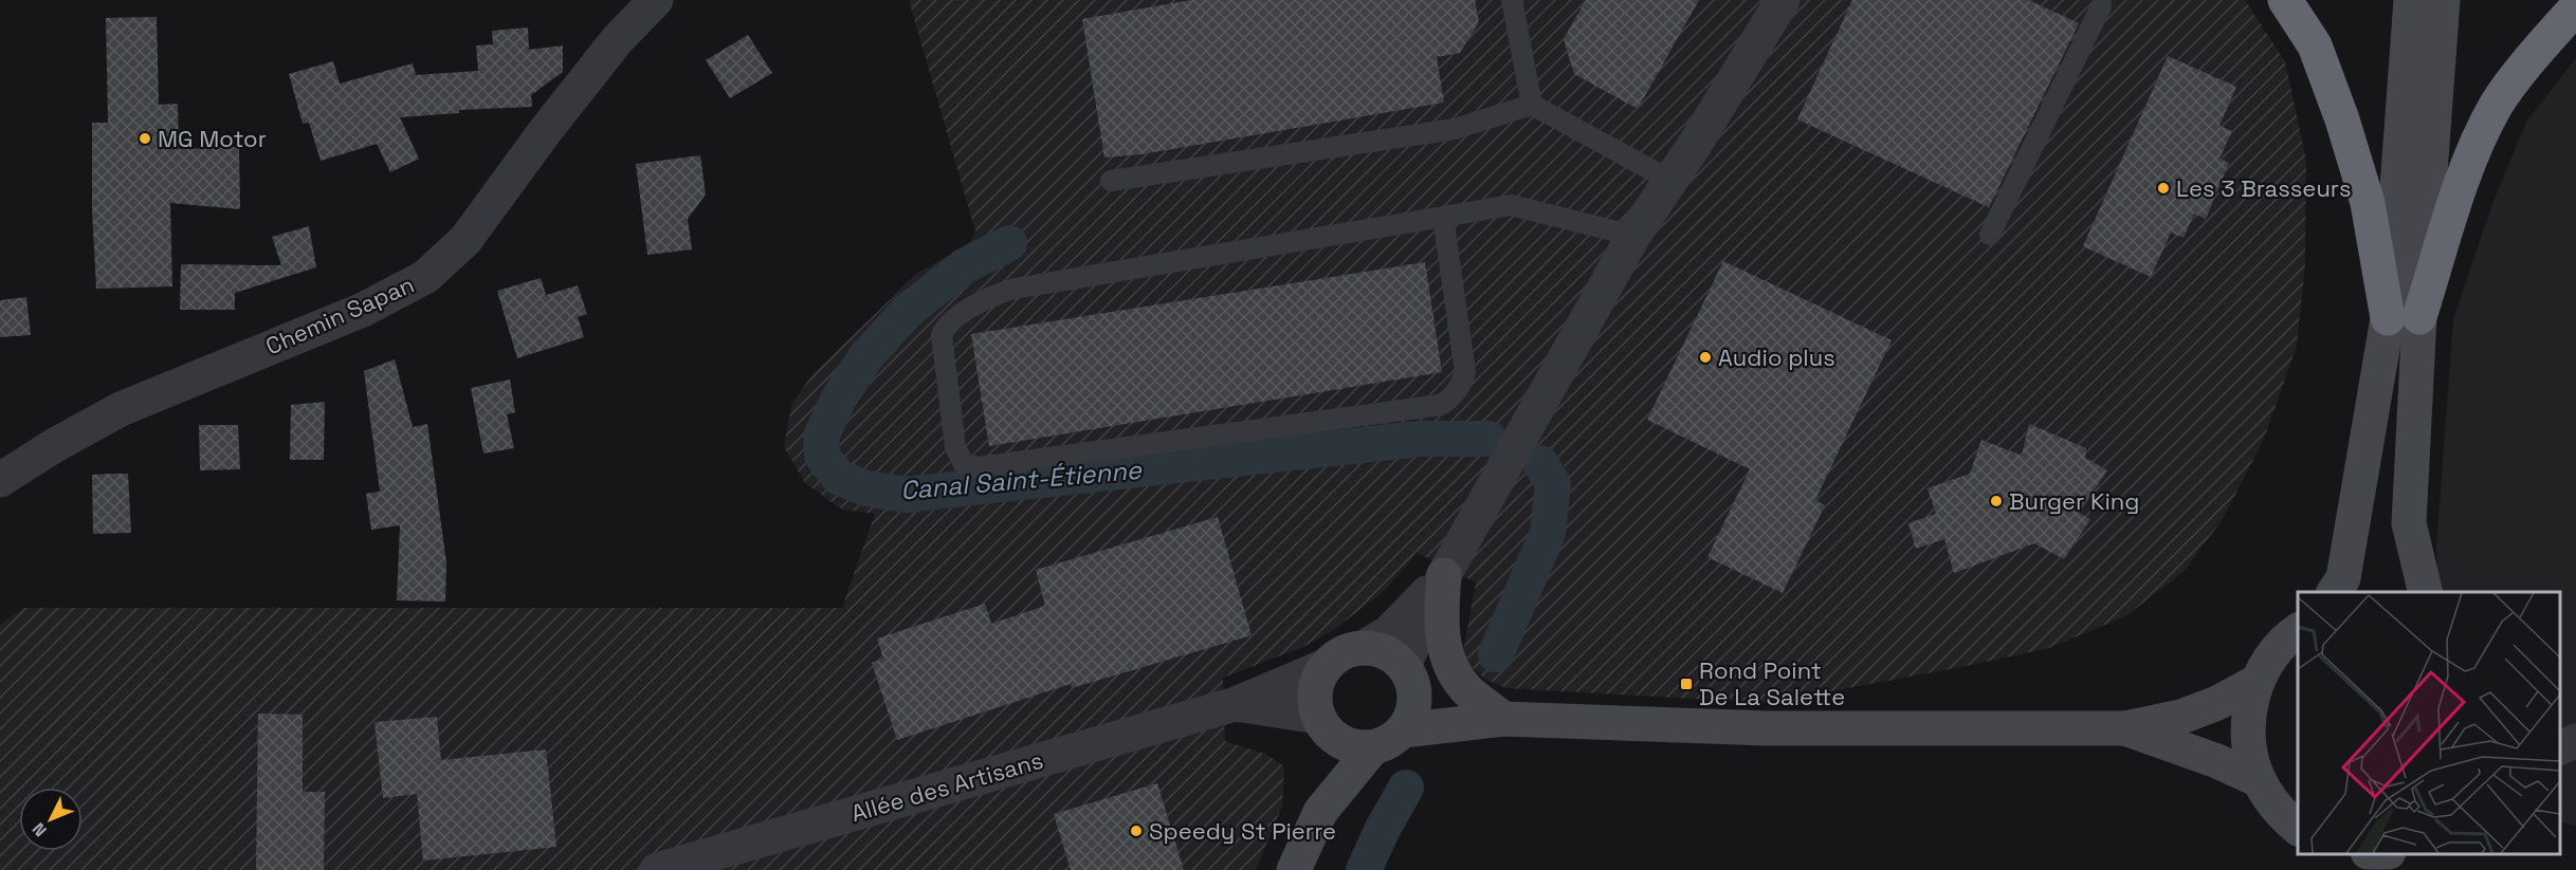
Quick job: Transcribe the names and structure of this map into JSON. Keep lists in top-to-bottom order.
{
  "streets": {
    "street": ["Chemin Sapan", "Allée des Artisans"]
  },
  "water": ["Canal Saint-Étienne"],
  "places": {
    "other": [
      "MG Motor",
      "Les 3 Brasseurs",
      "Audio plus",
      "Burger King",
      "Speedy St Pierre"
    ],
    "transit": ["Rond Point De La Salette"]
  },
  "north": "bottom left"
}
